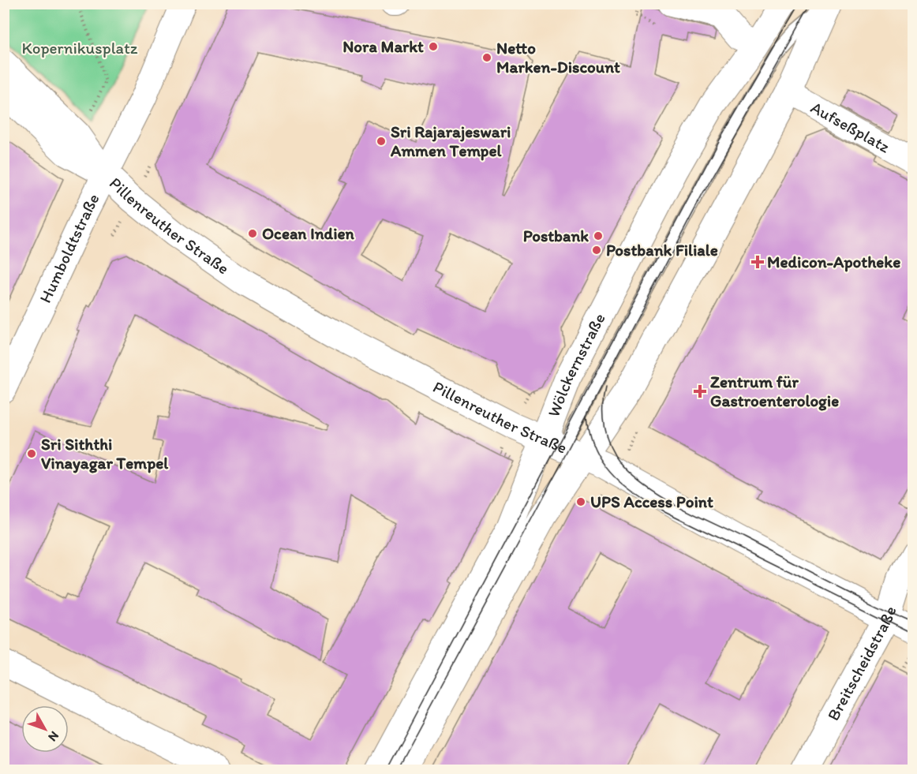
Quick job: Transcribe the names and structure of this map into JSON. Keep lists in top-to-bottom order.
{
  "streets": {
    "main road": ["Pillenreuther Straße", "Wölckernstraße"],
    "street": ["Aufseßplatz", "Humboldtstraße", "Breitscheidstraße"]
  },
  "crossings": [
    ["Aufseßplatz", "Wölckernstraße"],
    ["Pillenreuther Straße", "Humboldtstraße"],
    ["Pillenreuther Straße", "Wölckernstraße"],
    ["Pillenreuther Straße", "Breitscheidstraße"]
  ],
  "parks": ["Kopernikusplatz"],
  "places": {
    "other": [
      "Nora Markt",
      "Netto Marken-Discount",
      "Sri Rajarajeswari Ammen Tempel",
      "Ocean Indien",
      "Postbank",
      "Postbank Filiale",
      "Sri Siththi Vinayagar Tempel",
      "UPS Access Point"
    ],
    "health": ["Medicon-Apotheke", "Zentrum für Gastroenterologie"]
  },
  "north": "bottom right"
}
